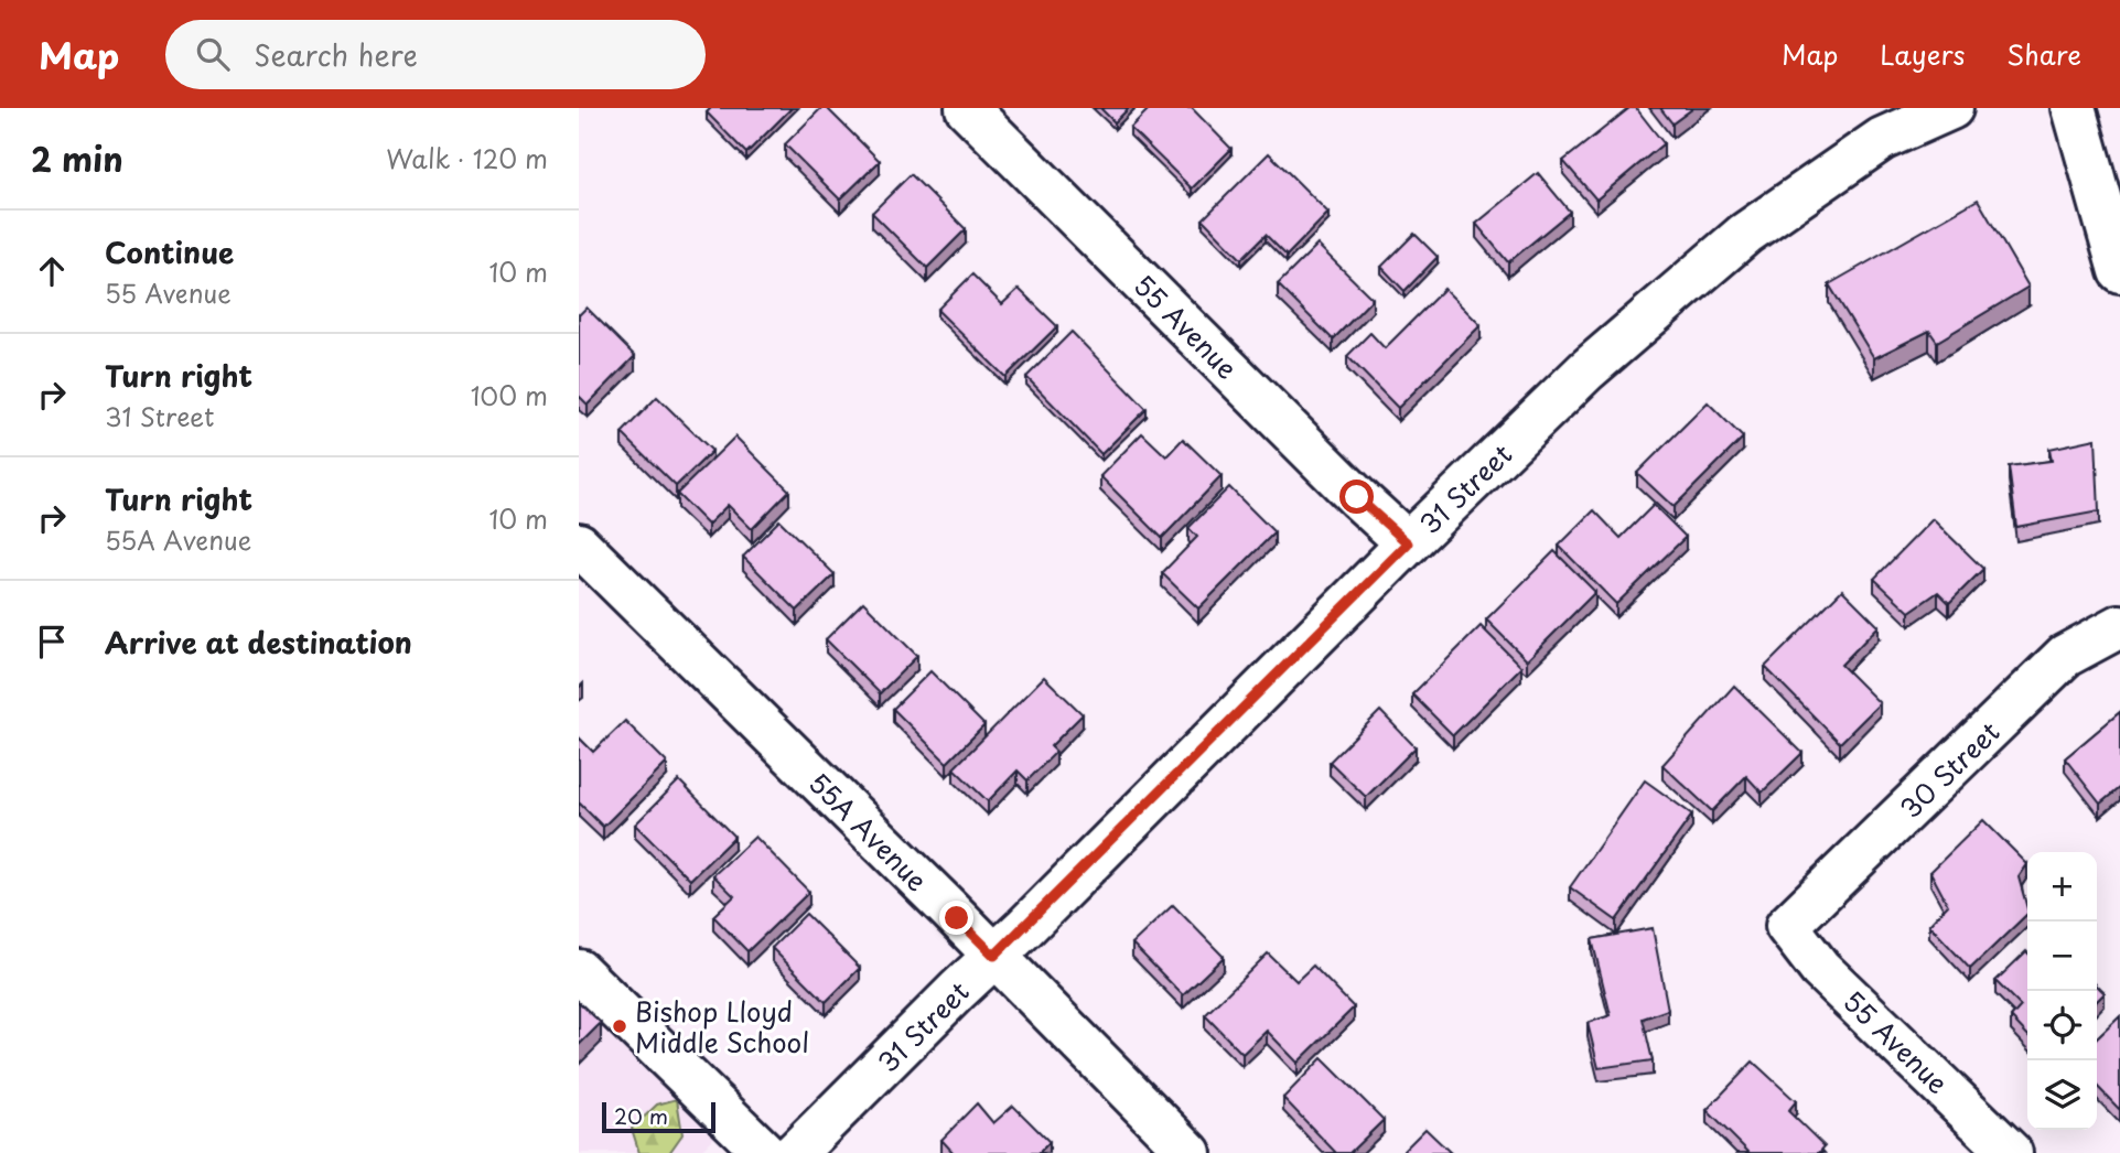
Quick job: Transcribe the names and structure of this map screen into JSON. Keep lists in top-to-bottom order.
{
  "streets": {
    "street": [
      "55 Avenue",
      "31 Street",
      "30 Street",
      "55A Avenue"
    ]
  },
  "crossings": [
    ["55 Avenue", "31 Street"],
    ["55 Avenue", "30 Street"],
    ["31 Street", "55A Avenue"]
  ],
  "places": ["Bishop Lloyd Middle School"],
  "scale_bar": "20 m",
  "page": {
    "header": "Map",
    "search": "Search here",
    "nav": ["Map", "Layers", "Share"],
    "heading": ["2 min", "Walk · 120 m"],
    "list": [
      ["Continue", "55 Avenue", "10 m"],
      ["Turn right", "31 Street", "100 m"],
      ["Turn right", "55A Avenue", "10 m"],
      "Arrive at destination"
    ],
    "map_buttons": ["+", "−"],
    "scale": "20 m"
  }
}
